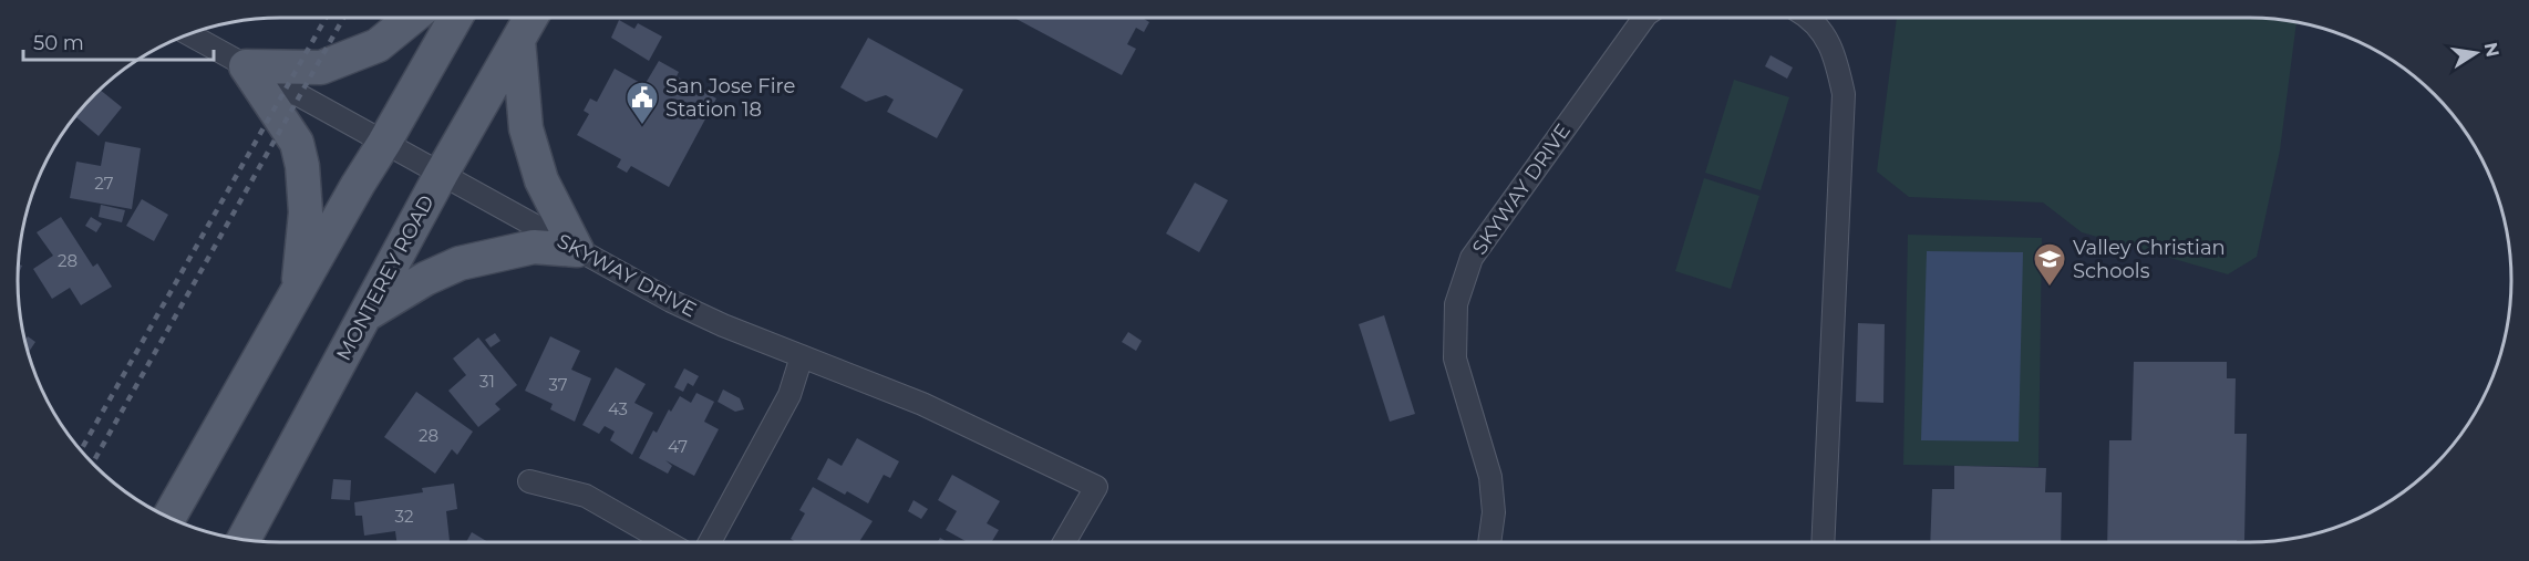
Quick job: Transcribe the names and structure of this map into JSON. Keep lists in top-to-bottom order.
{
  "streets": {
    "main road": ["MONTEREY ROAD"],
    "street": ["SKYWAY DRIVE"]
  },
  "crossings": [
    ["SKYWAY DRIVE", "MONTEREY ROAD"]
  ],
  "places": {
    "public building": ["San Jose Fire Station 18"],
    "school or university": ["Valley Christian Schools"]
  },
  "house_numbers": [
    "27",
    "28",
    "31",
    "37",
    "43",
    "28",
    "47",
    "32"
  ],
  "scale_bar": "50 m",
  "north": "right"
}
